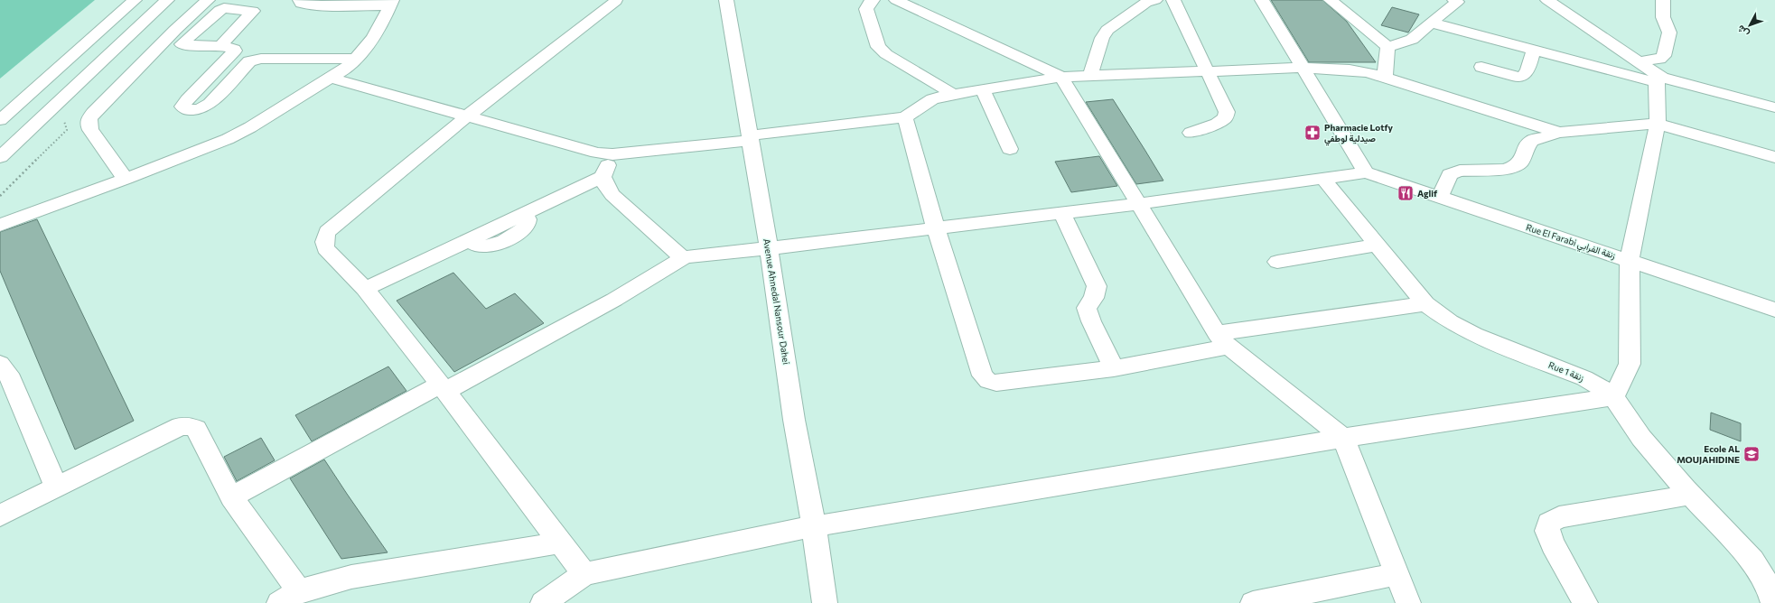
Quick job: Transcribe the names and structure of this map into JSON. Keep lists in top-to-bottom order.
{
  "streets": {
    "main road": ["Rue El Farabi زنقة الفرابي", "Avenue Ahnedal Nansour Dahei", "Rue 1 زنقة"]
  },
  "places": {
    "pharmacy": ["Pharmacie Lotfy صيدلية لوطفي"],
    "restaurant": ["Aglif"],
    "school or university": ["Ecole AL MOUJAHIDINE"]
  },
  "north": "bottom left"
}
